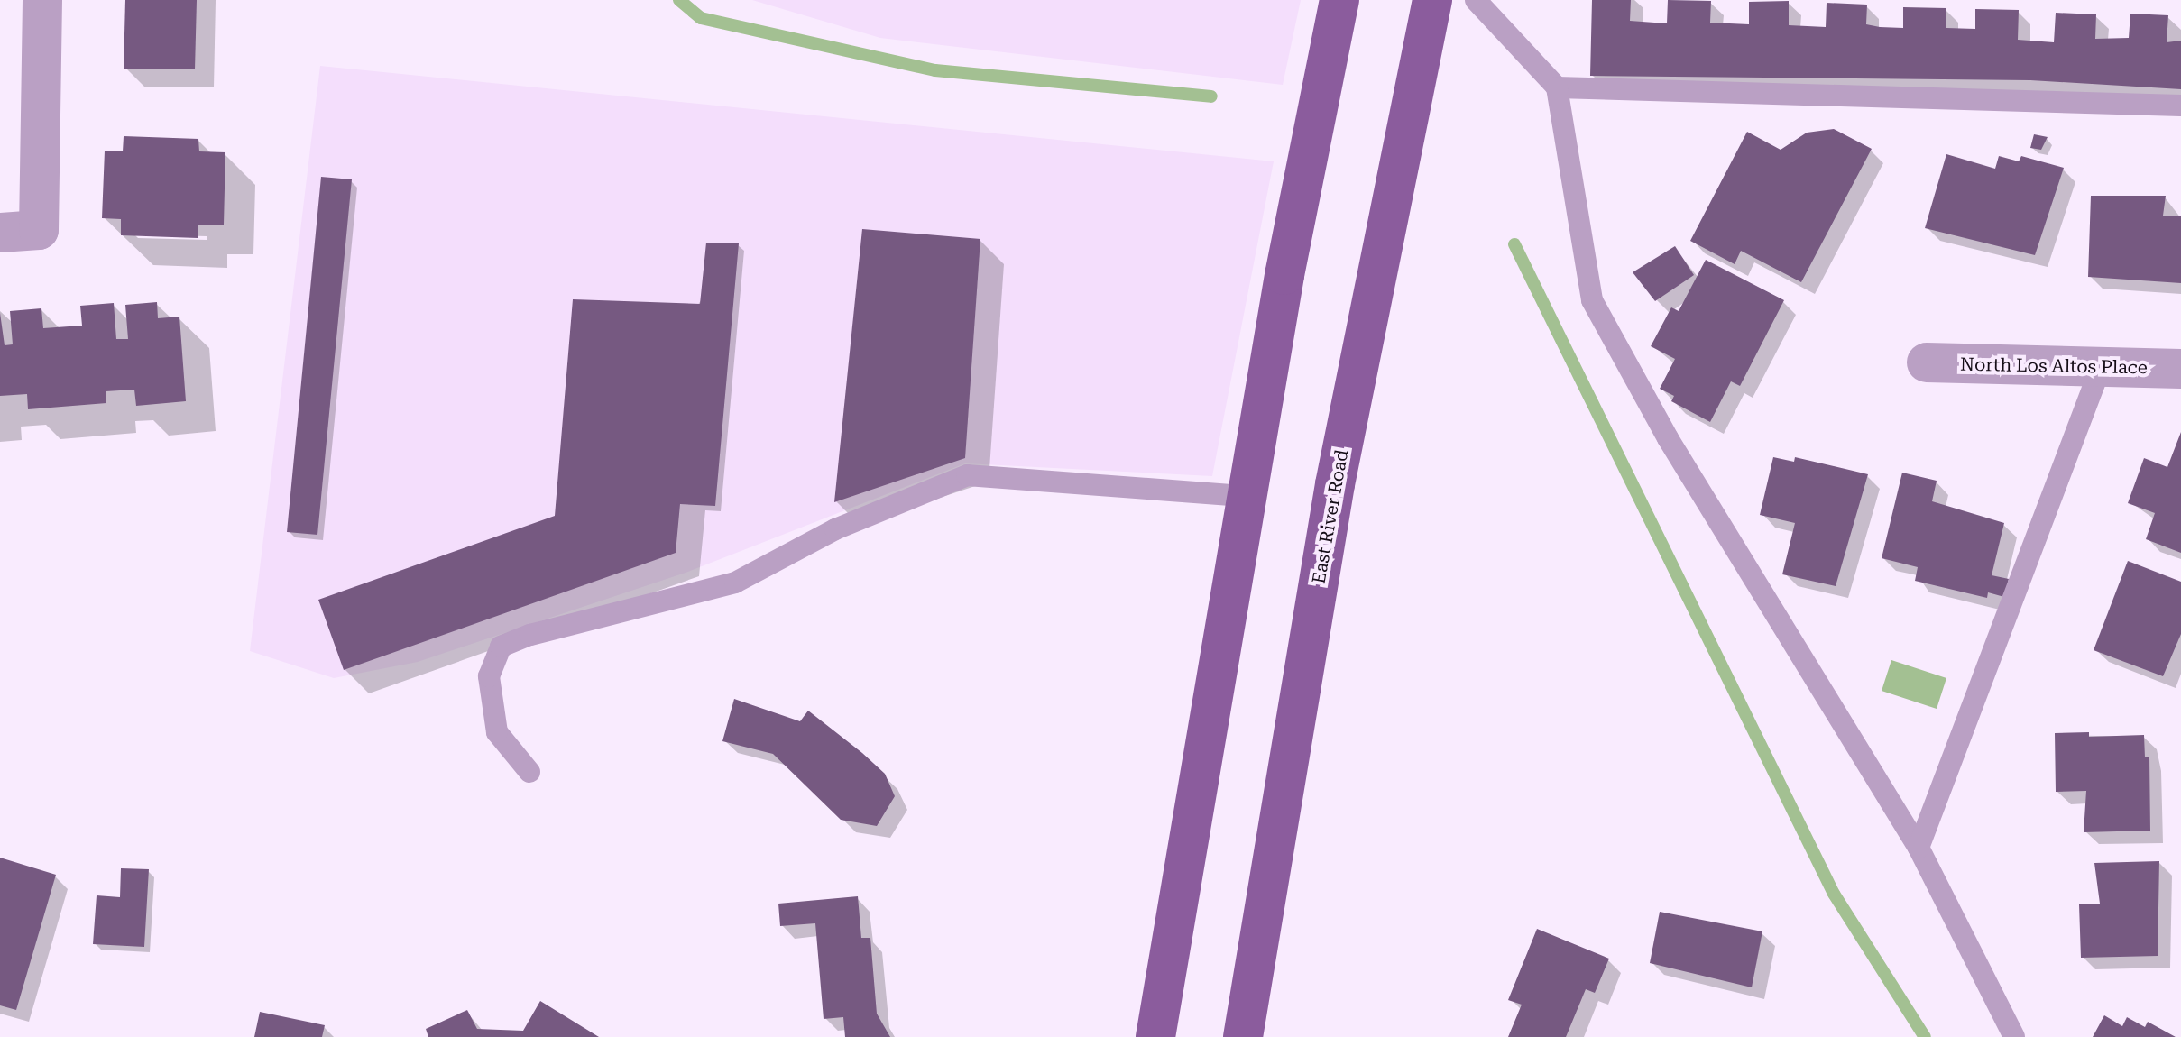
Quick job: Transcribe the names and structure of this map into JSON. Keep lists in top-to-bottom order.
{
  "streets": {
    "main road": ["East River Road"],
    "street": ["North Los Altos Place"]
  }
}
